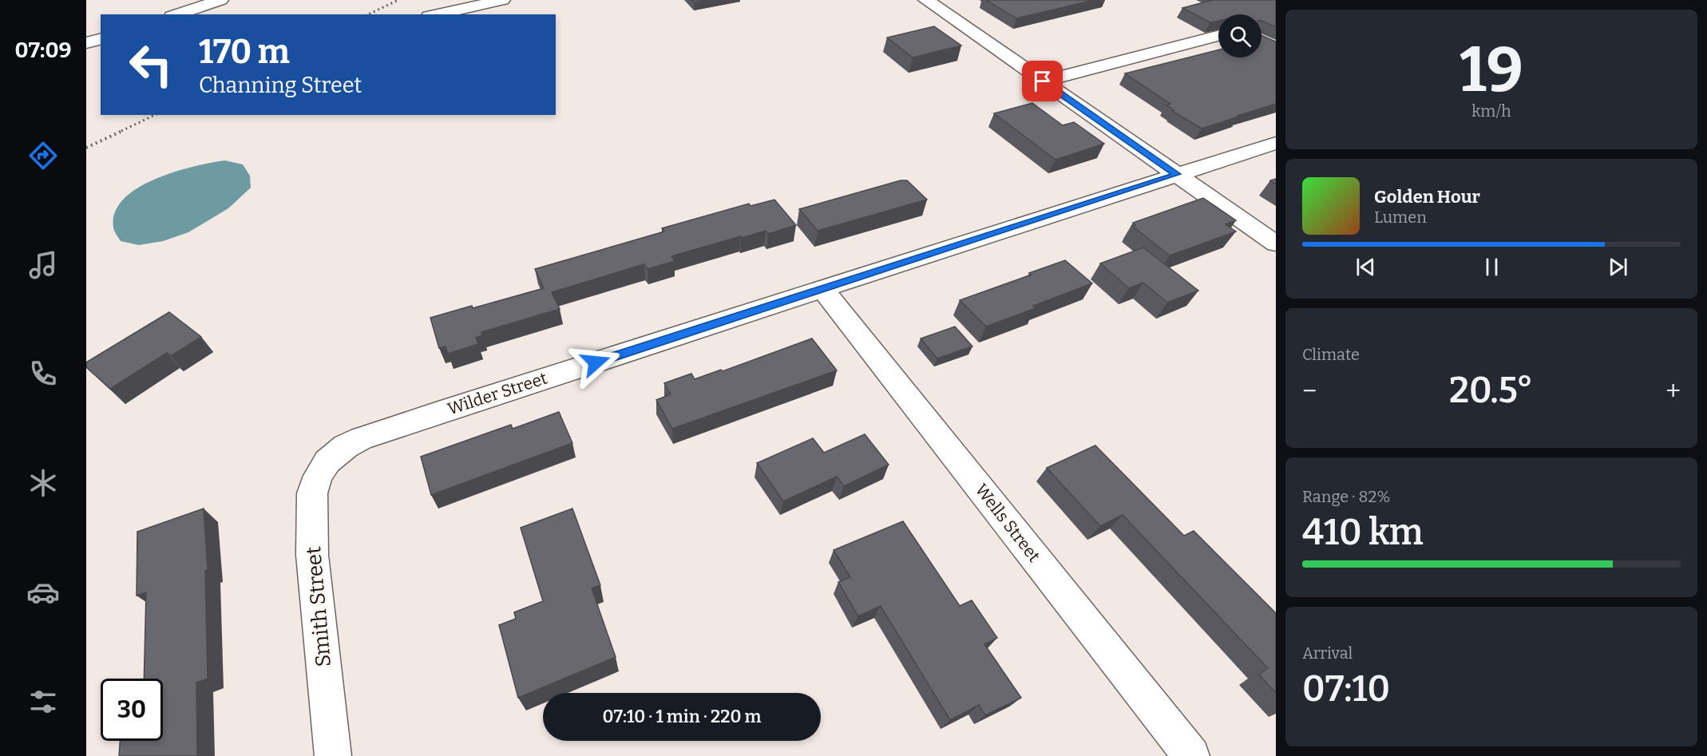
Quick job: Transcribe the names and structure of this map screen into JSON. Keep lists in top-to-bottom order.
{
  "streets": {
    "street": ["Wilder Street", "Wells Street", "Smith Street"]
  },
  "crossings": [
    ["Wilder Street", "Wells Street"],
    ["Wilder Street", "Smith Street"]
  ],
  "page": {
    "tabs": "07:09",
    "tile": [
      ["19", "km/h"],
      "Climate",
      ["Range · 82%", "410 km"],
      ["Arrival", "07:10"]
    ],
    "turn": ["170 m", "Channing Street"],
    "song": ["Golden Hour", "Lumen"],
    "heat": ["−", "20.5°", "+"],
    "limit": "30",
    "trip": "07:10 · 1 min · 220 m"
  }
}
